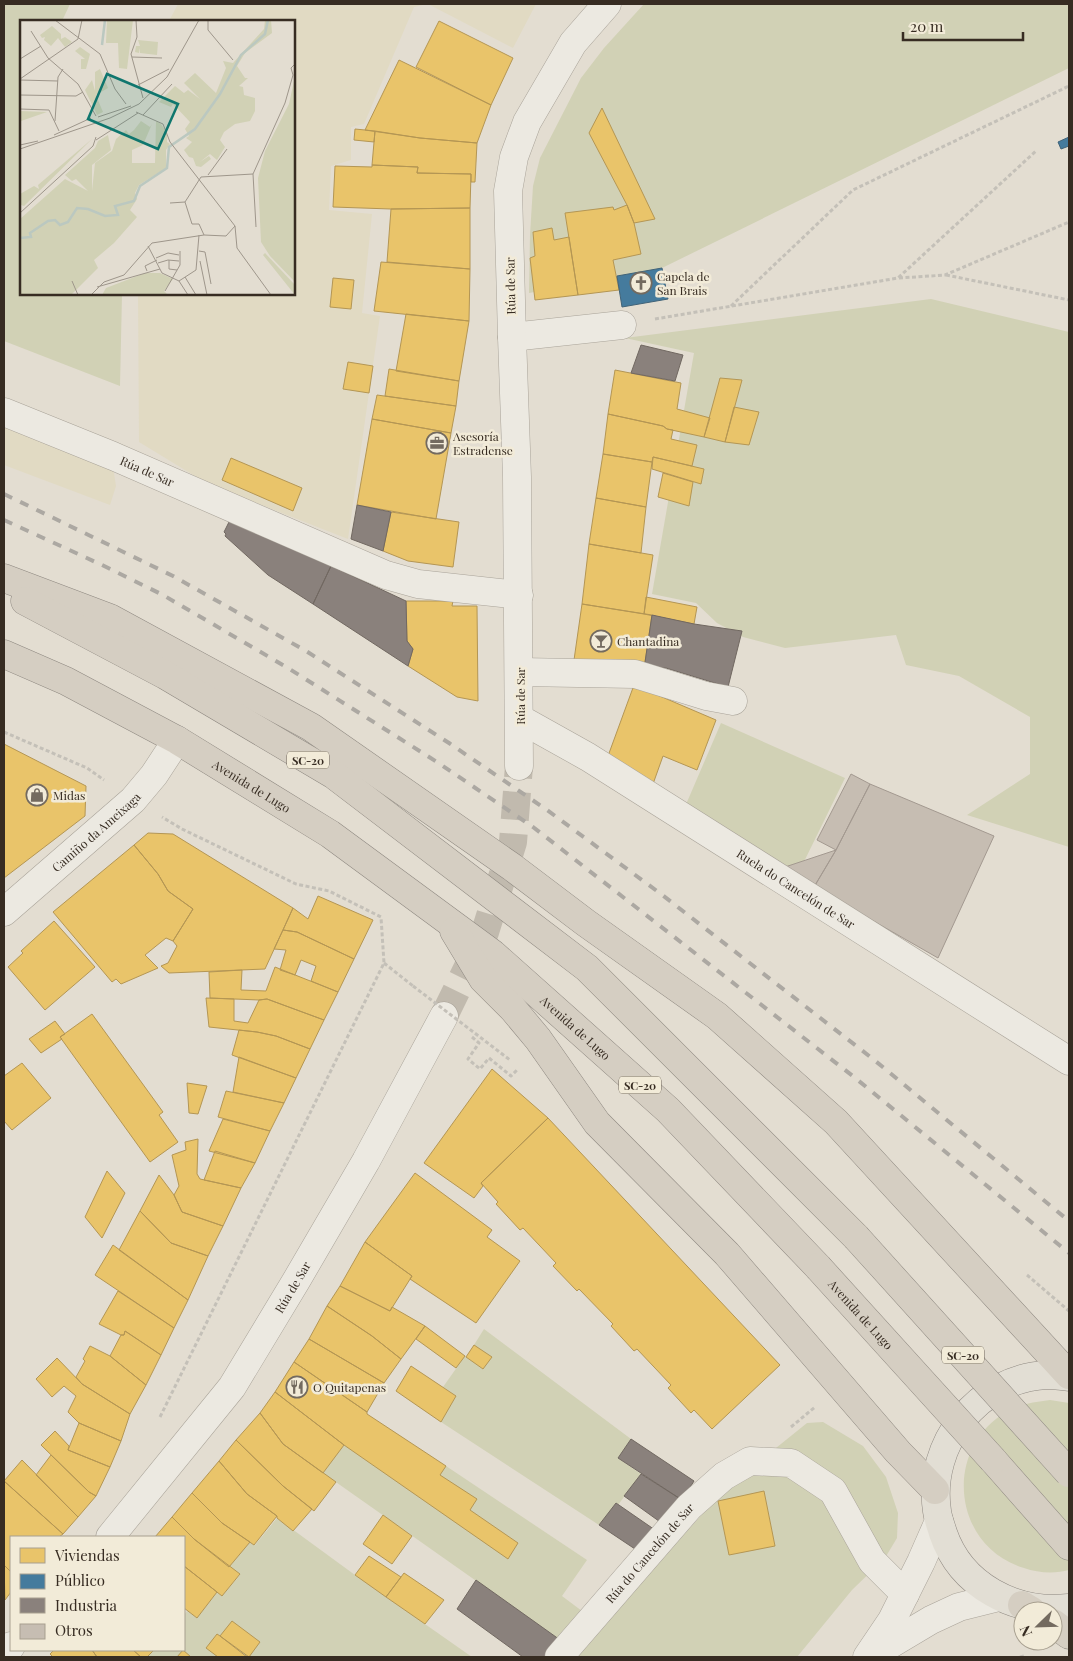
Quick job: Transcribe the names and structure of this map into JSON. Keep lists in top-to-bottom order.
{
  "streets": {
    "highway": ["SC-20", "Avenida de Lugo"],
    "street": [
      "Rúa de Sar",
      "Camiño da Ameixaga",
      "Ruela do Cancelón de Sar",
      "Rúa do Cancelón de Sar"
    ]
  },
  "crossings": [
    ["Rúa de Sar", "Ruela do Cancelón de Sar"],
    ["Avenida de Lugo", "Camiño da Ameixaga"]
  ],
  "places": {
    "church": ["Capela de San Brais"],
    "office": ["Asesoría Estradense"],
    "bar": ["Chantadina"],
    "shop": ["Midas"],
    "restaurant": ["O Quitapenas"]
  },
  "legend": [
    "Viviendas",
    "Público",
    "Industria",
    "Otros"
  ],
  "scale_bar": "20 m",
  "north": "bottom left"
}
